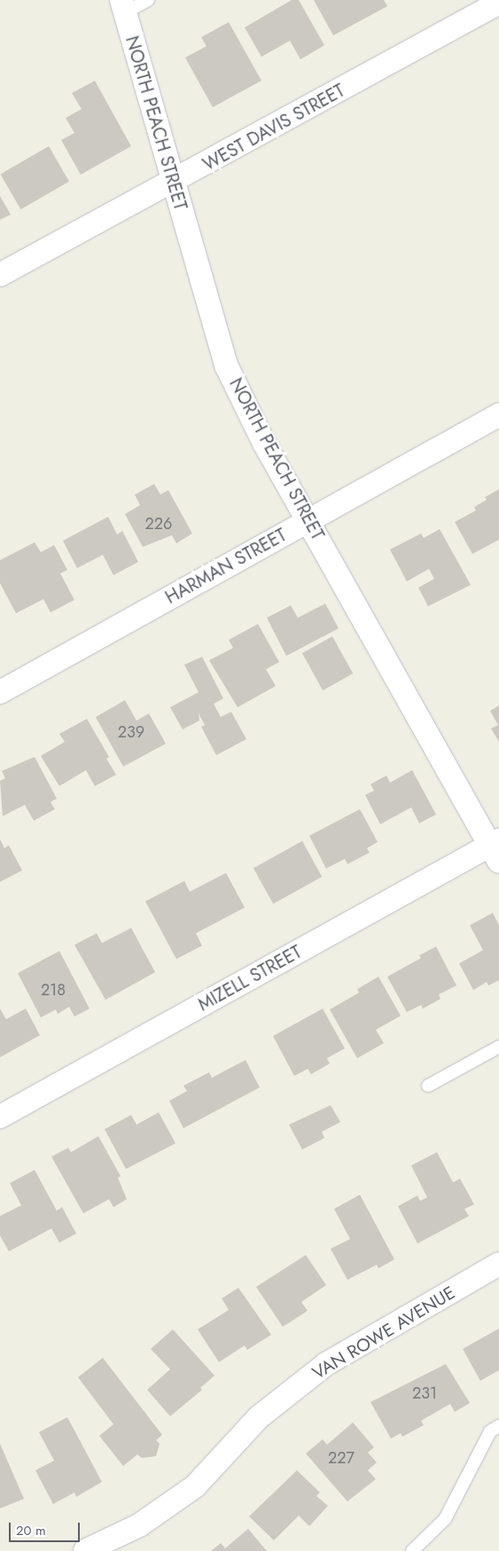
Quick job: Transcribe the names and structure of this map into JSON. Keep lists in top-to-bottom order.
{
  "streets": {
    "street": [
      "NORTH PEACH STREET",
      "WEST DAVIS STREET",
      "HARMAN STREET",
      "MIZELL STREET",
      "VAN ROWE AVENUE"
    ]
  },
  "crossings": [
    ["NORTH PEACH STREET", "WEST DAVIS STREET"],
    ["NORTH PEACH STREET", "HARMAN STREET"],
    ["NORTH PEACH STREET", "MIZELL STREET"]
  ],
  "house_numbers": [
    "226",
    "239",
    "218",
    "231",
    "227"
  ],
  "scale_bar": "20 m"
}
